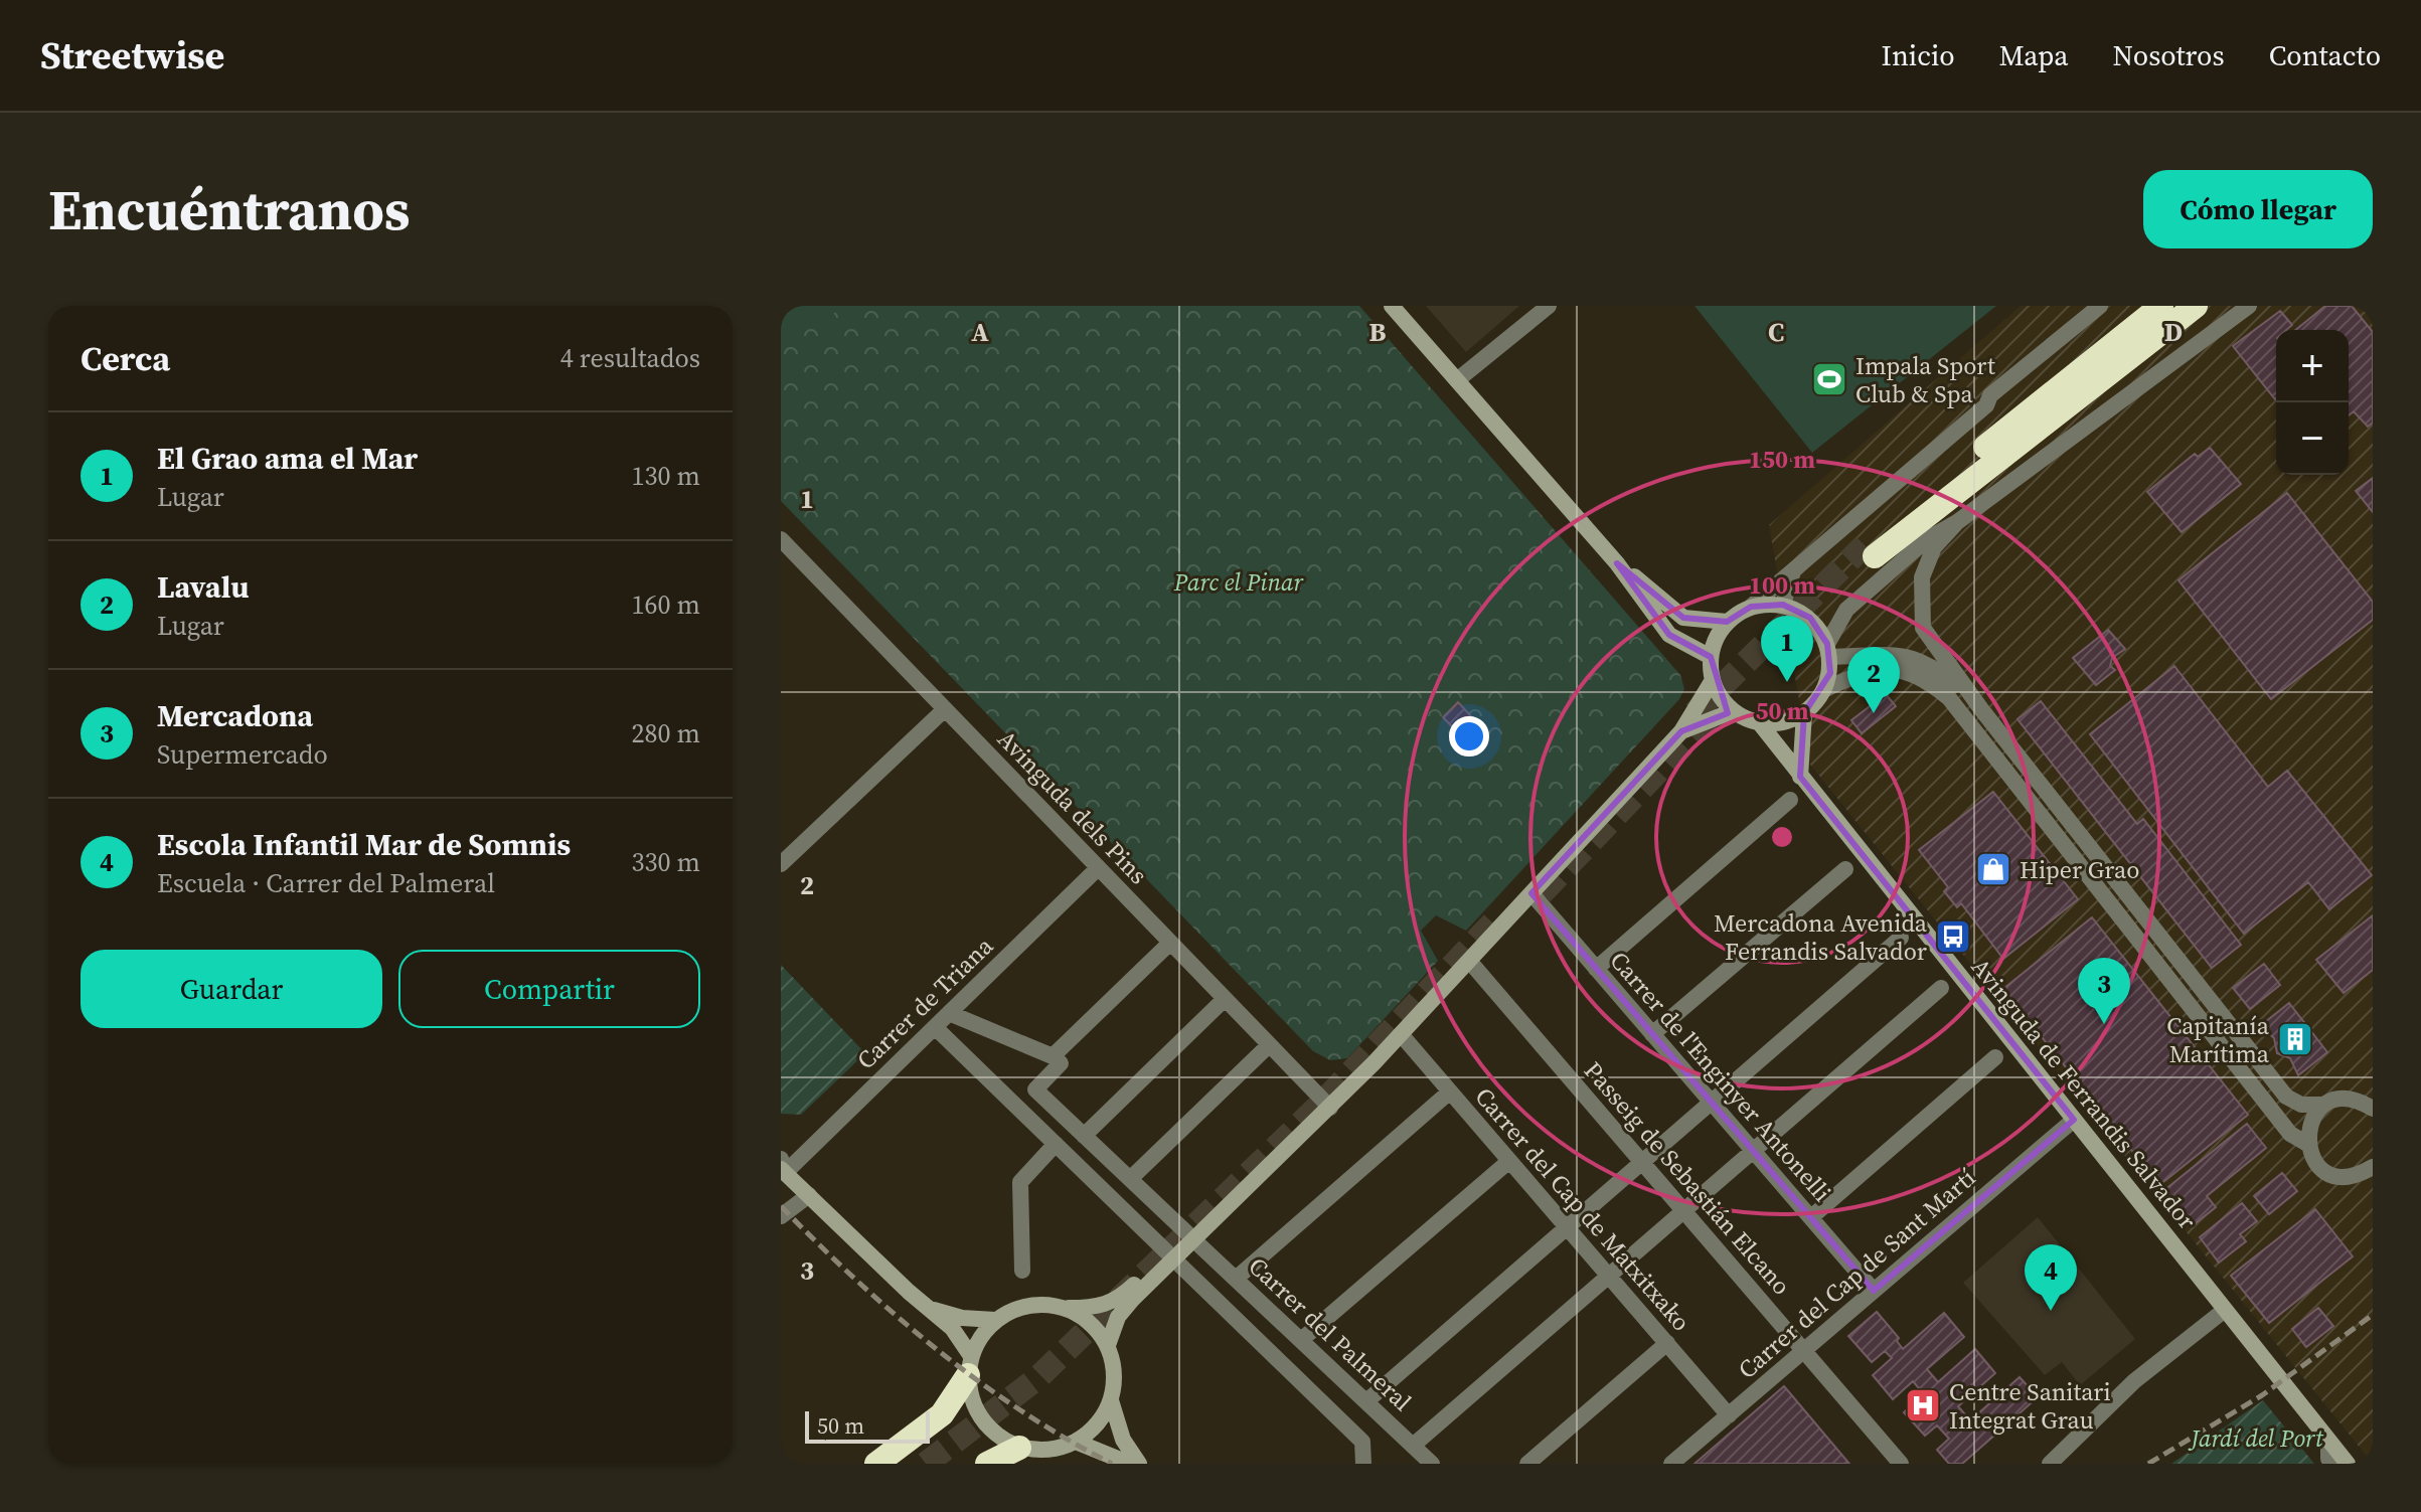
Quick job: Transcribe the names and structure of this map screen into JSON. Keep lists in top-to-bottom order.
{
  "streets": {
    "street": [
      "Avinguda dels Pins",
      "Carrer de Triana",
      "Carrer de l'Enginyer Antonelli",
      "Avinguda de Ferrandis Salvador",
      "Passeig de Sebastián Elcano",
      "Carrer del Cap de Matxitxako",
      "Carrer del Cap de Sant Martí",
      "Carrer del Palmeral"
    ]
  },
  "crossings": [
    ["Avinguda dels Pins", "Carrer de Triana"],
    ["Carrer de l'Enginyer Antonelli", "Carrer del Cap de Sant Martí"],
    ["Avinguda de Ferrandis Salvador", "Carrer del Cap de Sant Martí"],
    ["Passeig de Sebastián Elcano", "Carrer del Cap de Sant Martí"],
    ["Carrer del Cap de Matxitxako", "Carrer del Cap de Sant Martí"]
  ],
  "parks": ["Parc el Pinar", "Jardí del Port"],
  "places": {
    "sports": ["Impala Sport Club & Spa"],
    "shop": ["Hiper Grao"],
    "bus stop": ["Mercadona Avenida Ferrandis Salvador"],
    "building": ["Capitanía Marítima"],
    "hospital": ["Centre Sanitari Integrat Grau"]
  },
  "scale_bar": "50 m",
  "page": {
    "header": "Streetwise",
    "nav": [
      "Inicio",
      "Mapa",
      "Nosotros",
      "Contacto"
    ],
    "buttons": [
      "Cómo llegar",
      ["Guardar", "Compartir"]
    ],
    "title": "Encuéntranos",
    "heading": ["Cerca", "4 resultados"],
    "map_buttons": ["+", "−"],
    "list": [
      {
        "mark": "1",
        "name": "El Grao ama el Mar",
        "note": "Lugar",
        "value": "130 m"
      },
      {
        "mark": "2",
        "name": "Lavalu",
        "note": "Lugar",
        "value": "160 m"
      },
      {
        "mark": "3",
        "name": "Mercadona",
        "note": "Supermercado",
        "value": "280 m"
      },
      {
        "mark": "4",
        "name": "Escola Infantil Mar de Somnis",
        "note": "Escuela · Carrer del Palmeral",
        "value": "330 m"
      }
    ],
    "pins": [
      "1",
      "2",
      "3",
      "4"
    ],
    "scale": "50 m"
  },
  "grid": {
    "columns": [
      "A",
      "B",
      "C",
      "D"
    ],
    "rows": ["1", "2", "3"]
  },
  "rings": ["150 m", "100 m", "50 m"]
}
